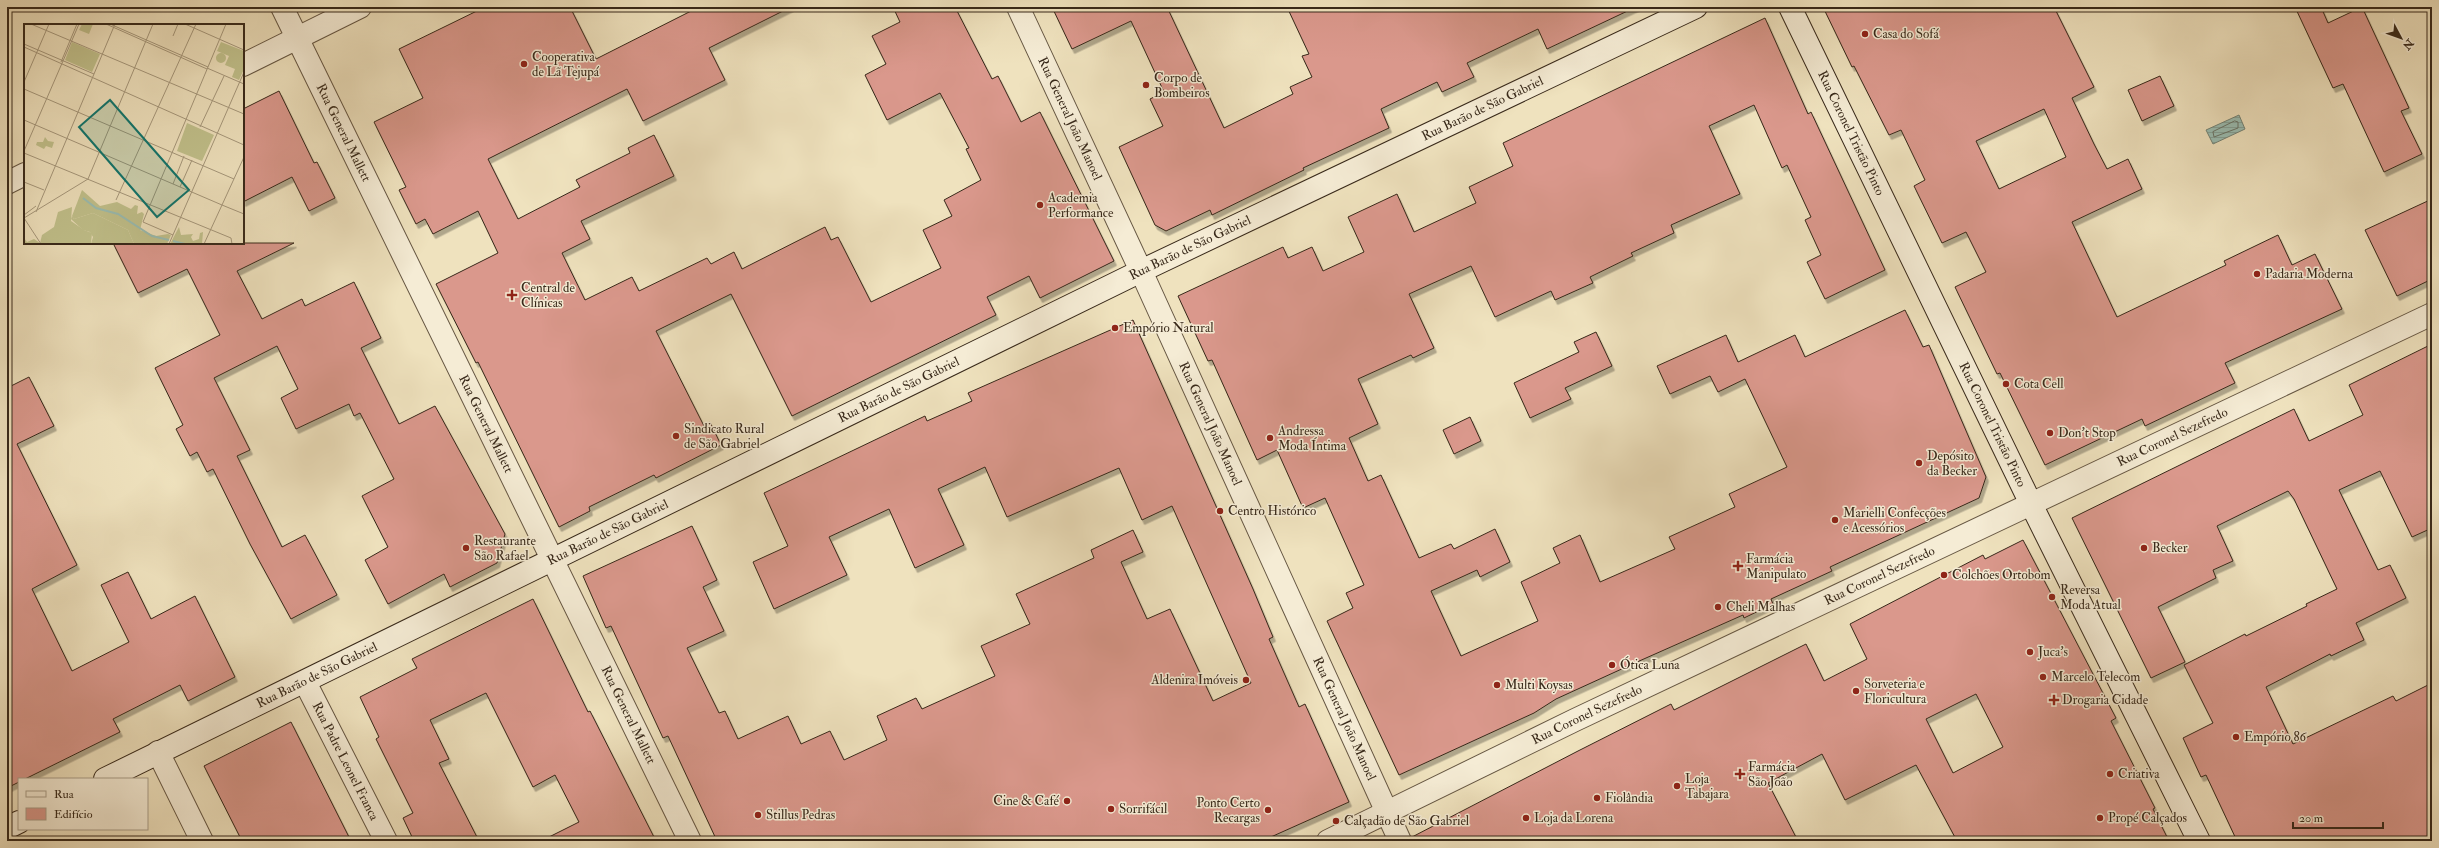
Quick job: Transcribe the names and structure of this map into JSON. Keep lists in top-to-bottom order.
{
  "streets": {
    "street": [
      "Rua Barão de São Gabriel",
      "Rua General João Manoel",
      "Rua General Mallett",
      "Rua Coronel Tristão Pinto",
      "Rua Coronel Sezefredo",
      "Rua Padre Leonel Franca"
    ]
  },
  "crossings": [
    ["Rua Barão de São Gabriel", "Rua General João Manoel"],
    ["Rua Barão de São Gabriel", "Rua General Mallett"],
    ["Rua Barão de São Gabriel", "Rua Padre Leonel Franca"],
    ["Rua General João Manoel", "Rua Coronel Sezefredo"],
    ["Rua Coronel Tristão Pinto", "Rua Coronel Sezefredo"]
  ],
  "places": {
    "other": [
      "Casa do Sofá",
      "Cooperativa de Lã Tejupá",
      "Corpo de Bombeiros",
      "Academia Performance",
      "Padaria Moderna",
      "Empório Natural",
      "Cota Cell",
      "Don't Stop",
      "Sindicato Rural de São Gabriel",
      "Andressa Moda Íntima",
      "Depósito da Becker",
      "Centro Histórico",
      "Marielli Confecções e Acessórios",
      "Restaurante São Rafael",
      "Becker",
      "Colchões Ortobom",
      "Reversa Moda Atual",
      "Cheli Malhas",
      "Juca's",
      "Ótica Luna",
      "Marcelo Telecom",
      "Aldenira Imóveis",
      "Multi Koysas",
      "Sorveteria e Floricultura",
      "Empório 86",
      "Criativa",
      "Loja Tabajara",
      "Fiolândia",
      "Cine & Café",
      "Sorrifácil",
      "Ponto Certo Recargas",
      "Stillus Pedras",
      "Loja da Lorena",
      "Propé Calçados",
      "Calçadão de São Gabriel"
    ],
    "health": [
      "Central de Clínicas",
      "Farmácia Manipulato",
      "Drogaria Cidade",
      "Farmácia São João"
    ]
  },
  "legend": ["Rua", "Edifício"],
  "scale_bar": "20 m",
  "north": "bottom right"
}
